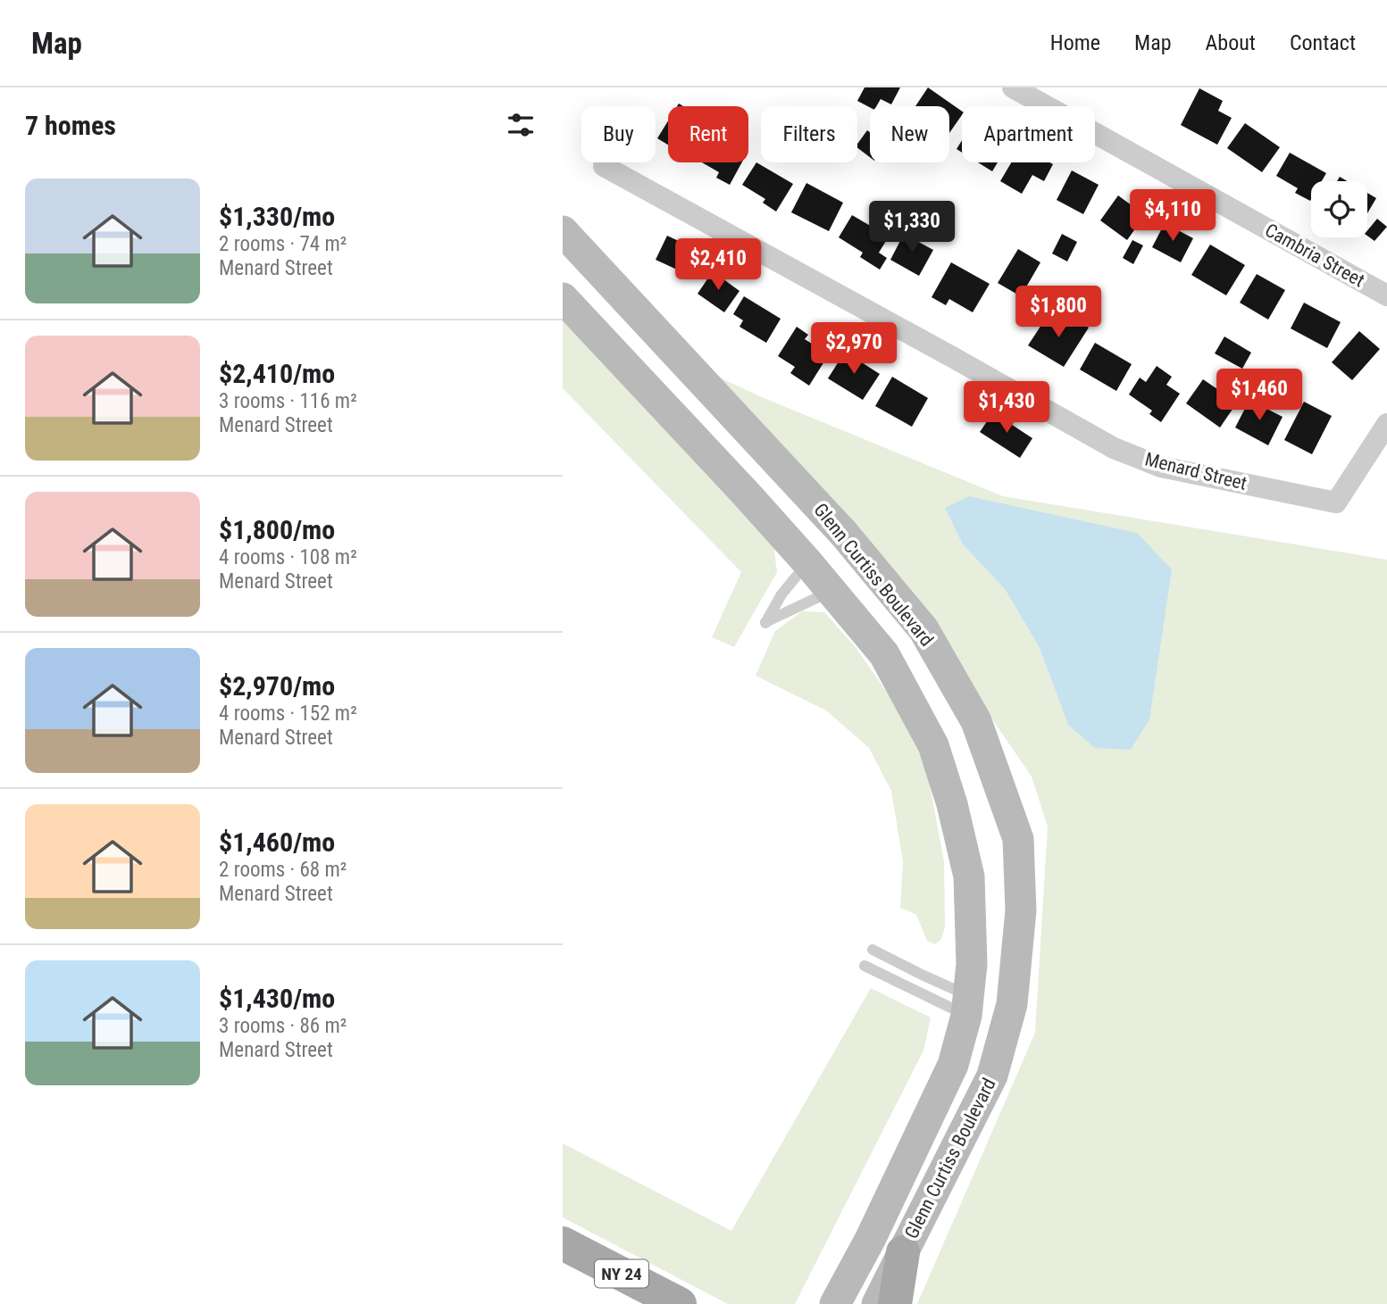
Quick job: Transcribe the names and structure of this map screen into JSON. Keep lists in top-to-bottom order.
{
  "streets": {
    "main road": ["Glenn Curtiss Boulevard", "NY 24"],
    "street": ["Cambria Street", "Menard Street"]
  },
  "page": {
    "header": "Map",
    "nav": [
      "Home",
      "Map",
      "About",
      "Contact"
    ],
    "heading": "7 homes",
    "chip": [
      "Buy",
      "Rent",
      "Filters",
      "New",
      "Apartment"
    ],
    "list": [
      {
        "name": "$1,330/mo",
        "note": "2 rooms · 74 m² · Menard Street"
      },
      {
        "name": "$2,410/mo",
        "note": "3 rooms · 116 m² · Menard Street"
      },
      {
        "name": "$1,800/mo",
        "note": "4 rooms · 108 m² · Menard Street"
      },
      {
        "name": "$2,970/mo",
        "note": "4 rooms · 152 m² · Menard Street"
      },
      {
        "name": "$1,460/mo",
        "note": "2 rooms · 68 m² · Menard Street"
      },
      {
        "name": "$1,430/mo",
        "note": "3 rooms · 86 m² · Menard Street"
      }
    ],
    "price": [
      "$4,110",
      "$1,330",
      "$2,410",
      "$1,800",
      "$2,970",
      "$1,460",
      "$1,430"
    ]
  }
}
